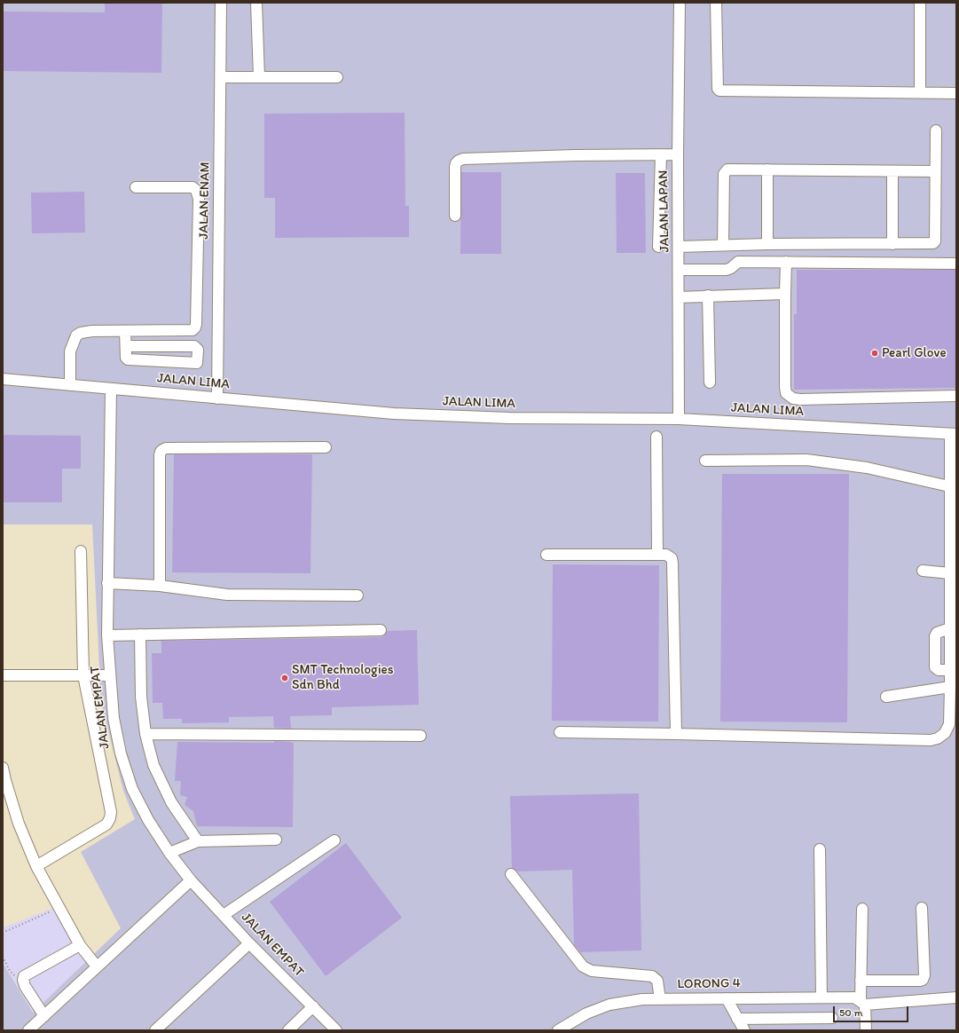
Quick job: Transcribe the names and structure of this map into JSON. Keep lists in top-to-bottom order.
{
  "streets": {
    "street": [
      "JALAN ENAM",
      "JALAN LAPAN",
      "JALAN LIMA",
      "JALAN EMPAT",
      "LORONG 4"
    ]
  },
  "crossings": [
    ["JALAN ENAM", "JALAN LIMA"],
    ["JALAN LAPAN", "JALAN LIMA"],
    ["JALAN LIMA", "JALAN EMPAT"]
  ],
  "places": ["Pearl Glove", "SMT Technologies Sdn Bhd"],
  "scale_bar": "50 m"
}
